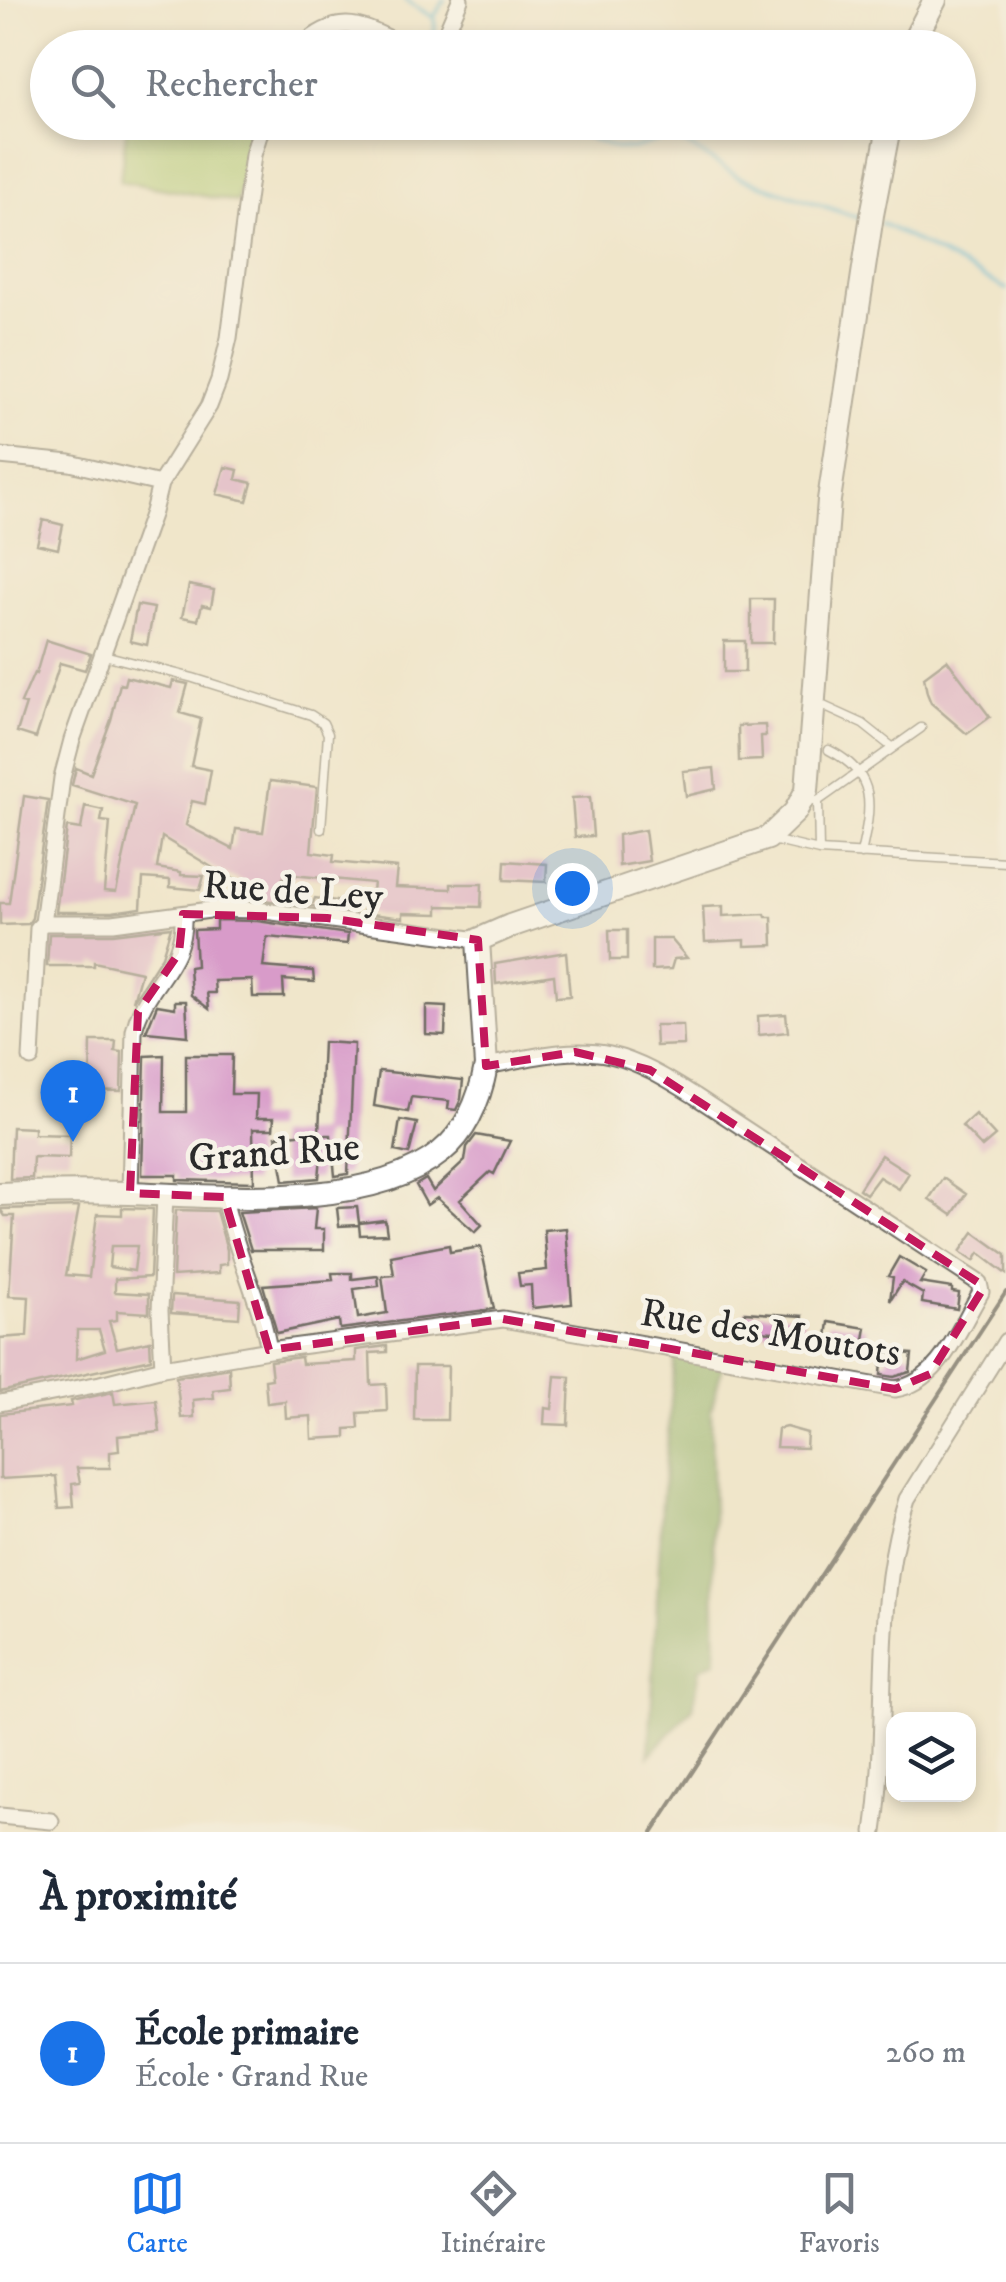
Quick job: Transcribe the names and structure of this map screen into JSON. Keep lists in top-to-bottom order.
{
  "streets": {
    "street": ["Rue de Ley", "Grand Rue", "Rue des Moutots"]
  },
  "crossings": [
    ["Rue de Ley", "Grand Rue"],
    ["Grand Rue", "Rue des Moutots"]
  ],
  "page": {
    "search": "Rechercher",
    "pins": "1",
    "heading": "À proximité",
    "list": [
      {
        "mark": "1",
        "name": "École primaire",
        "note": "École · Grand Rue",
        "value": "260 m"
      }
    ],
    "nav": ["Carte", "Itinéraire", "Favoris"]
  }
}
